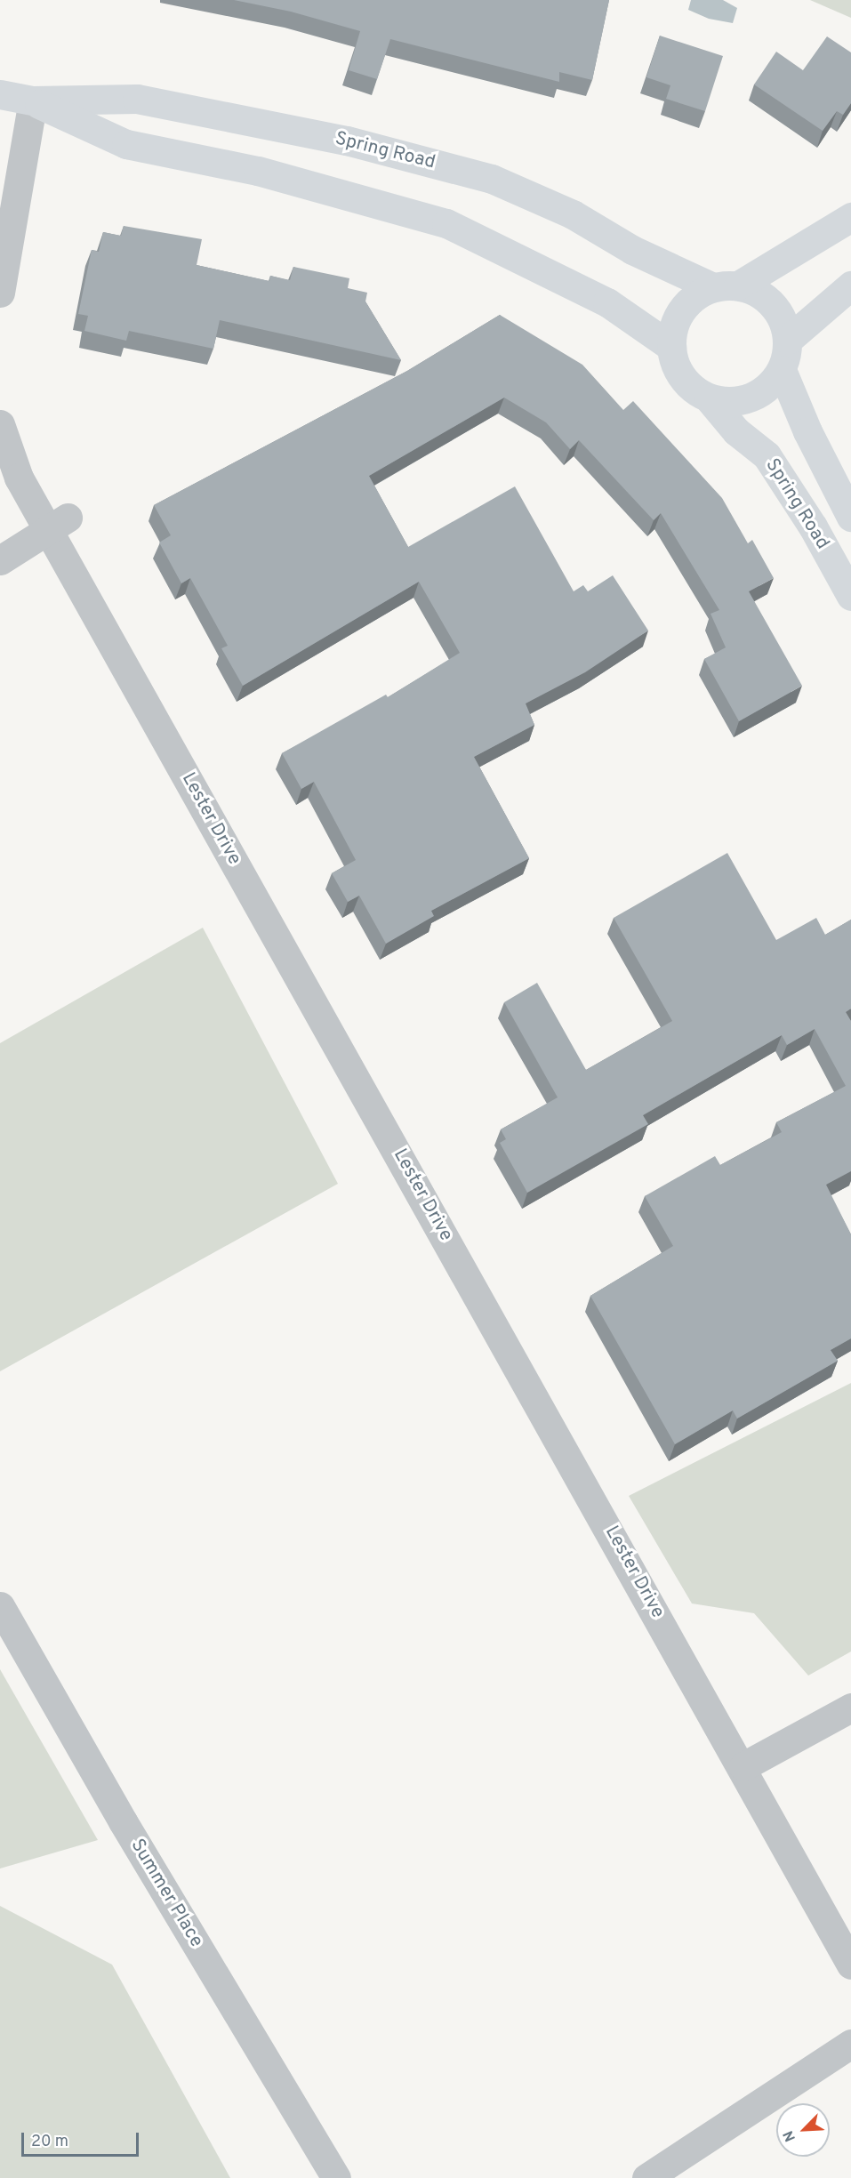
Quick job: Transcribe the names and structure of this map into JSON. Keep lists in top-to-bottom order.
{
  "streets": {
    "main road": ["Spring Road"],
    "street": ["Lester Drive", "Summer Place"]
  },
  "scale_bar": "20 m",
  "north": "bottom left"
}
